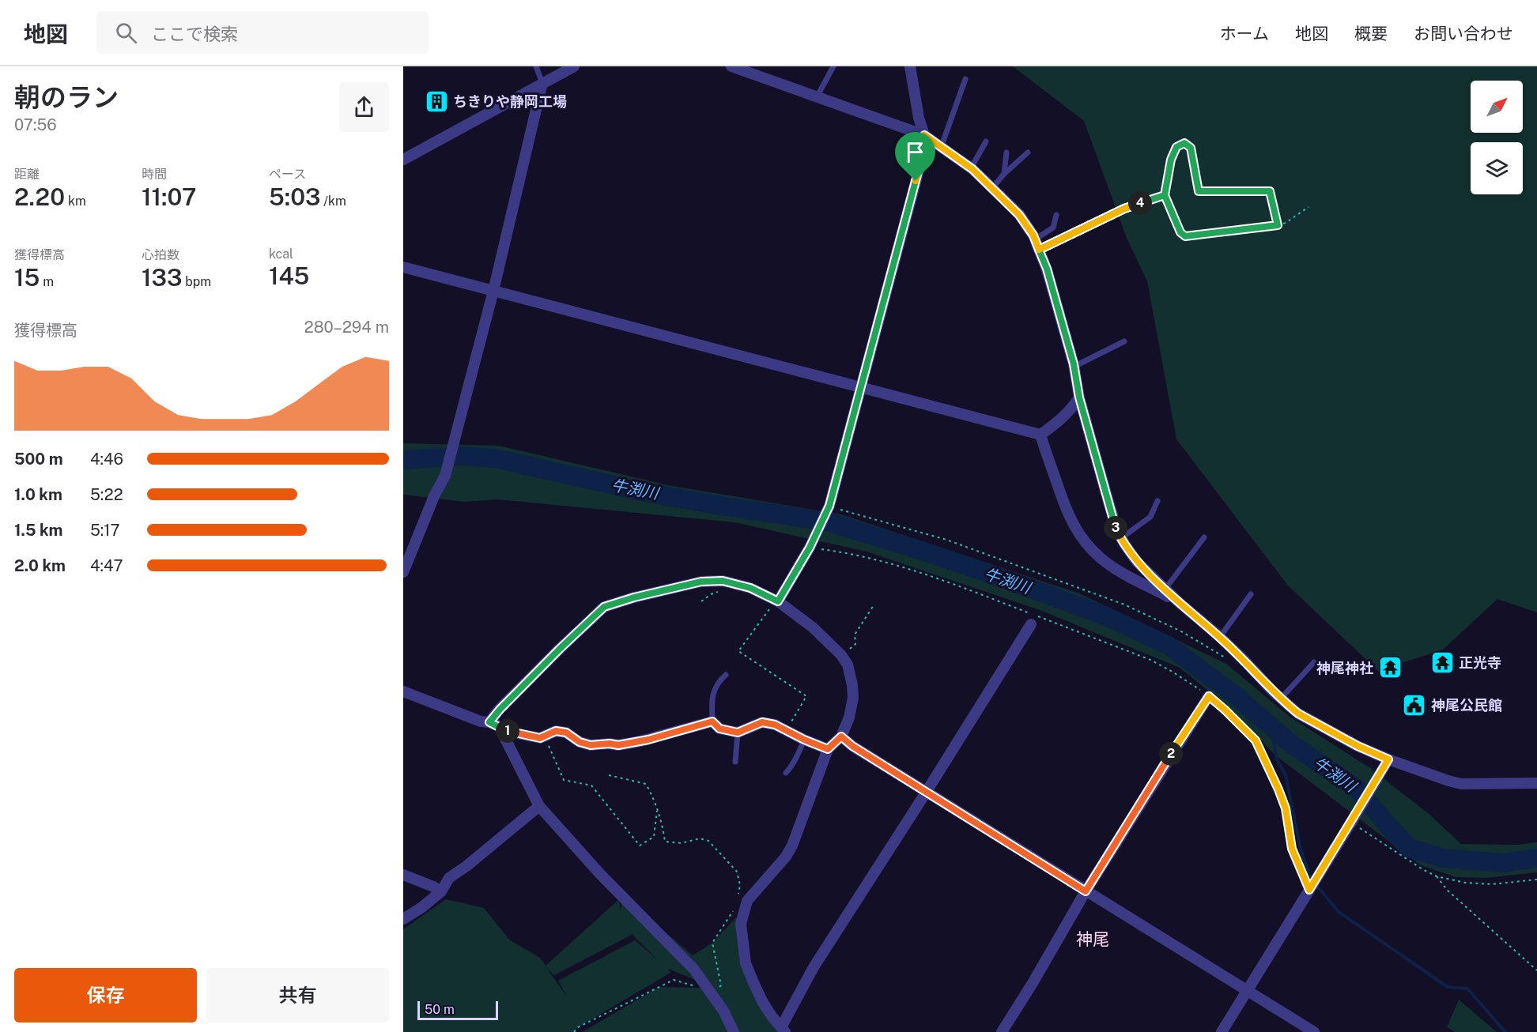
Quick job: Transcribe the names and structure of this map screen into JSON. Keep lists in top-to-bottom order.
{
  "districts": ["神尾"],
  "water": ["牛渕川"],
  "places": {
    "building": ["ちきりや静岡工場"],
    "temple": ["正光寺", "神尾神社"],
    "public building": ["神尾公民館"]
  },
  "scale_bar": "50 m",
  "north": "top right",
  "page": {
    "header": "地図",
    "search": "ここで検索",
    "nav": [
      "ホーム",
      "地図",
      "概要",
      "お問い合わせ"
    ],
    "heading": ["朝のラン", "07:56"],
    "stats": [
      ["距離", "2.20 km"],
      ["時間", "11:07"],
      ["ペース", "5:03 /km"],
      ["獲得標高", "15 m"],
      ["心拍数", "133 bpm"],
      ["kcal", "145"]
    ],
    "pins": [
      "4",
      "3",
      "1",
      "2"
    ],
    "chart": ["獲得標高", "280–294 m"],
    "list": [
      {
        "name": "500 m",
        "note": "4:46"
      },
      {
        "name": "1.0 km",
        "note": "5:22"
      },
      {
        "name": "1.5 km",
        "note": "5:17"
      },
      {
        "name": "2.0 km",
        "note": "4:47"
      }
    ],
    "buttons": ["保存", "共有"],
    "scale": "50 m"
  }
}
